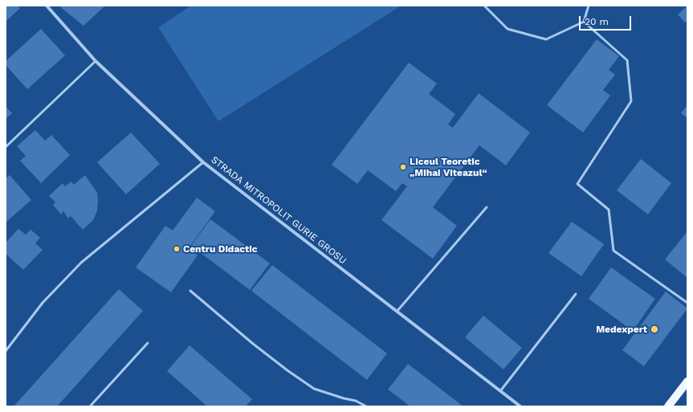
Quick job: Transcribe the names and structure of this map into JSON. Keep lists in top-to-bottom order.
{
  "streets": {
    "street": ["STRADA MITROPOLIT GURIE GROSU"]
  },
  "places": ["Liceul Teoretic „Mihai Viteazul“", "Centru Didactic", "Medexpert"],
  "scale_bar": "20 m"
}
